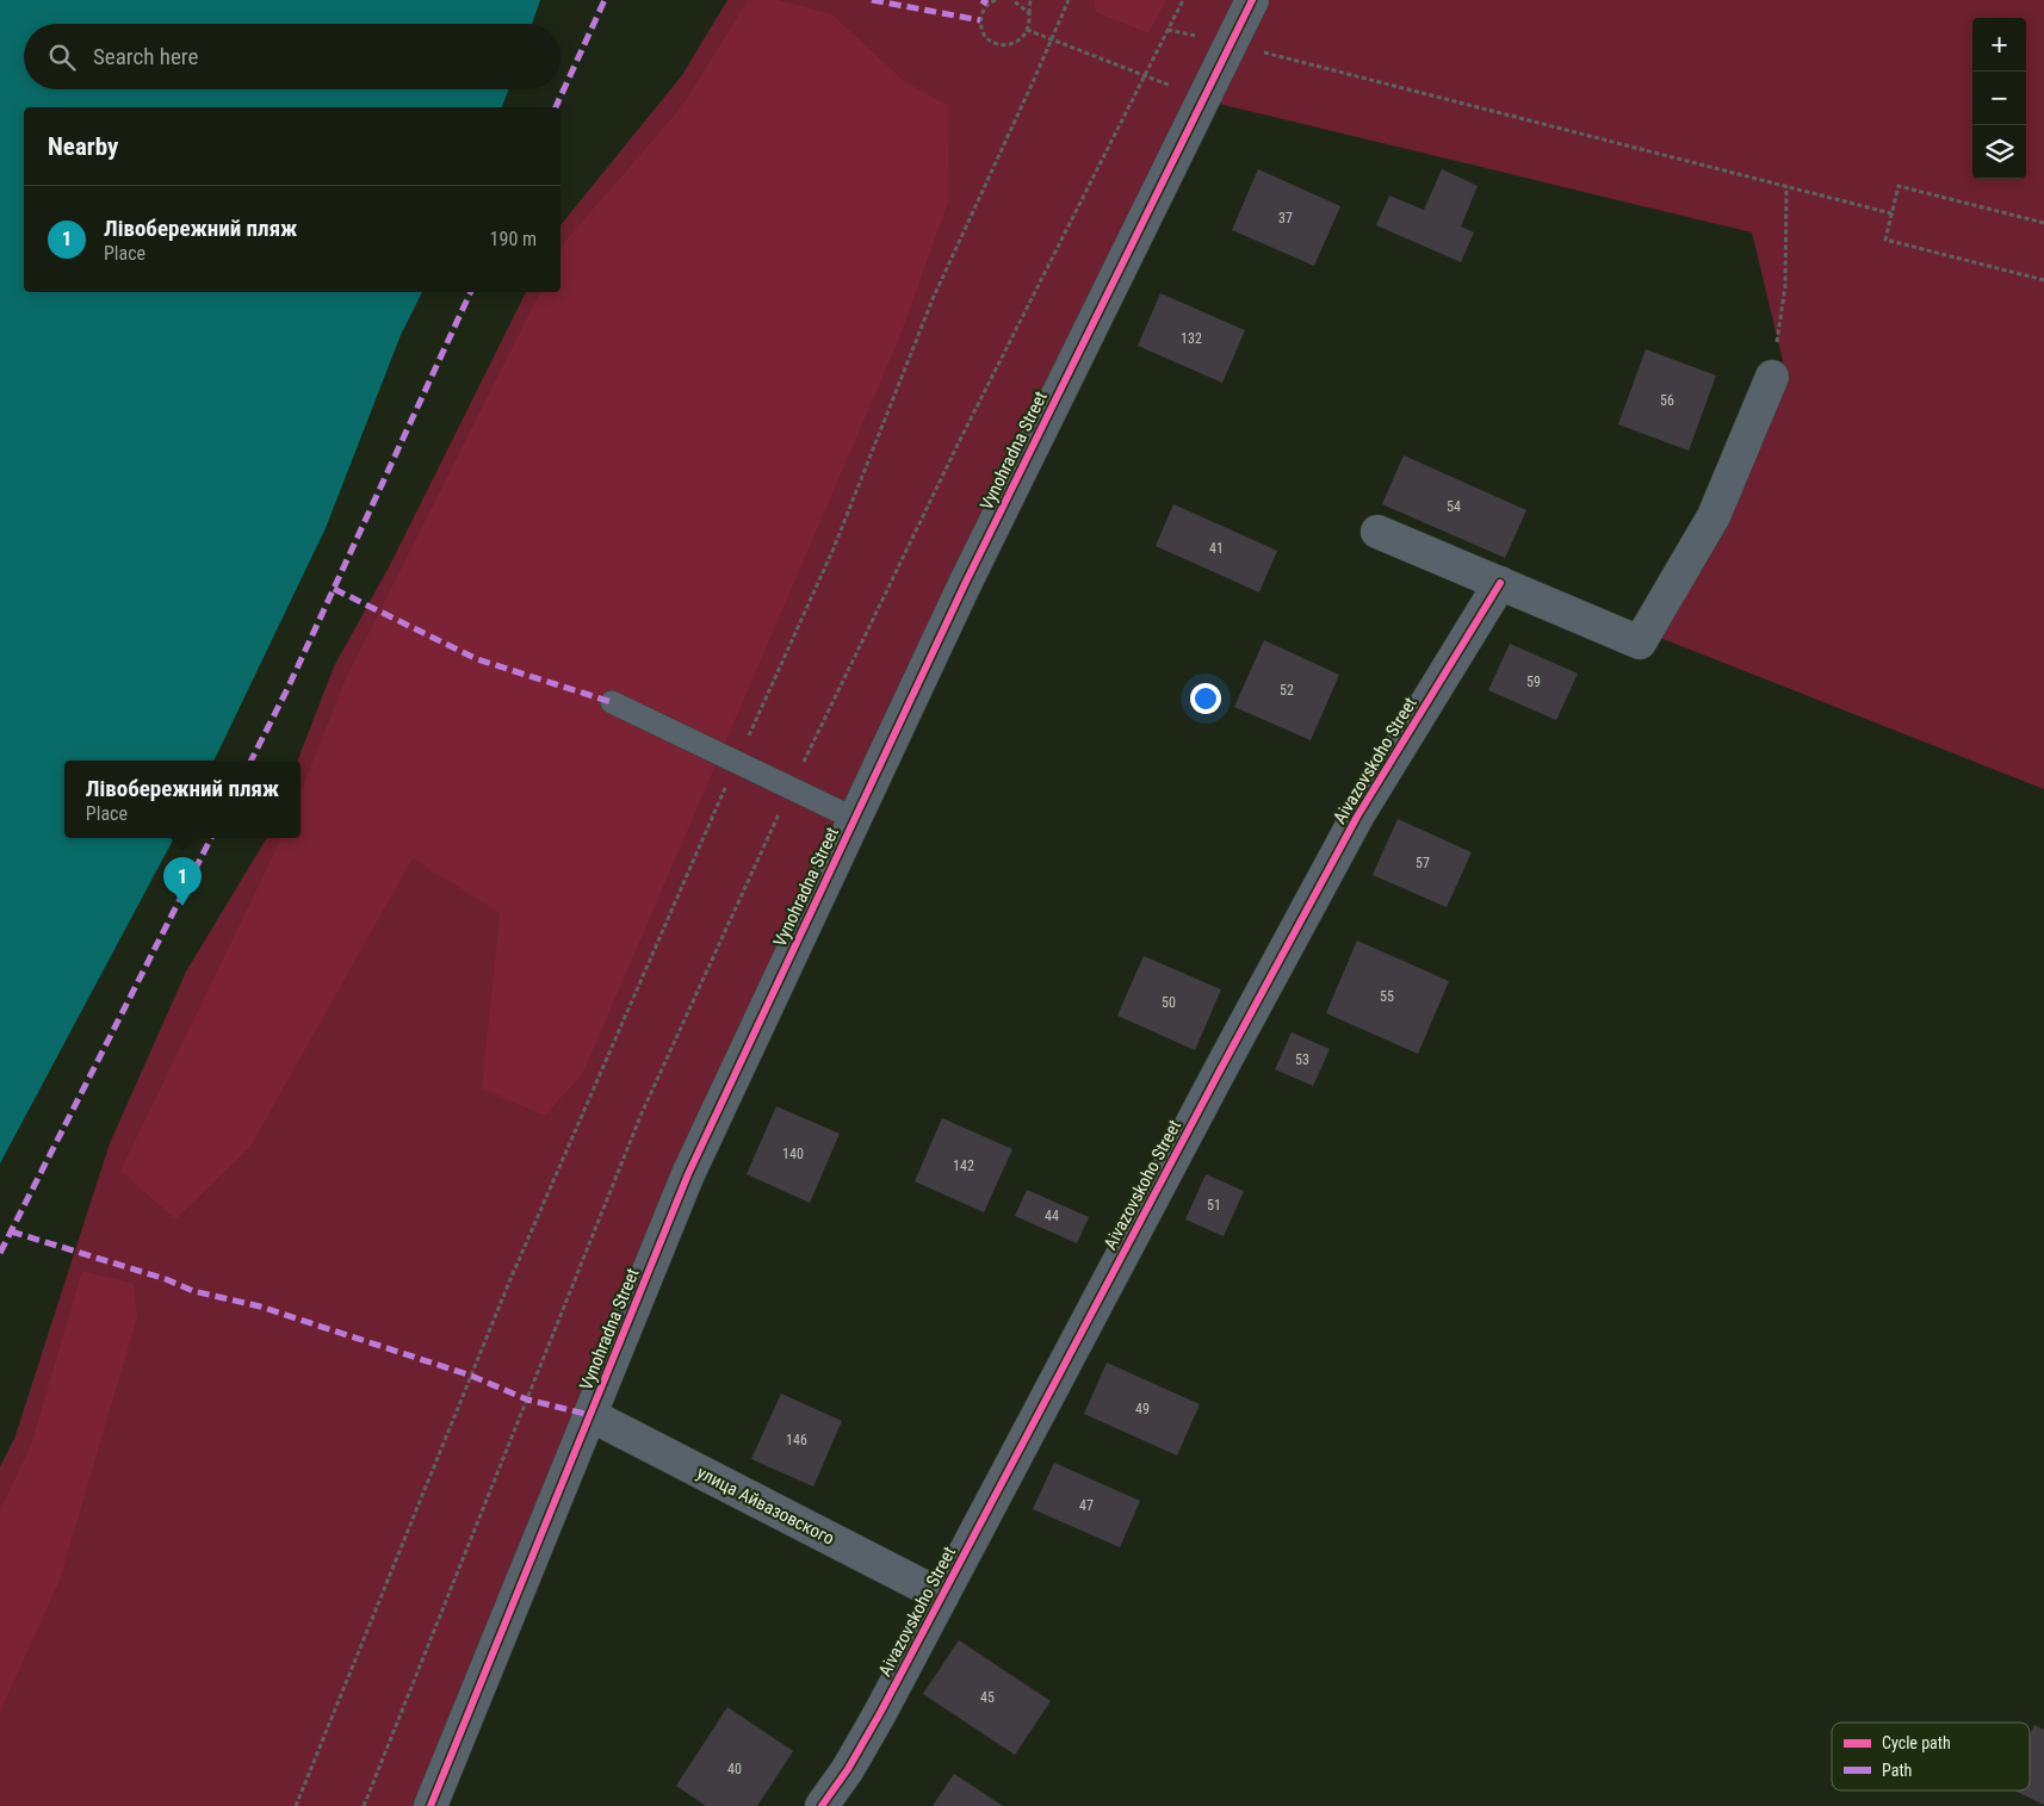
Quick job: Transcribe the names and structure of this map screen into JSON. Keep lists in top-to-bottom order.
{
  "streets": {
    "street": ["Vynohradna Street", "Aivazovskoho Street", "улица Айвазовского"]
  },
  "crossings": [
    ["Vynohradna Street", "улица Айвазовского"],
    ["Aivazovskoho Street", "улица Айвазовского"]
  ],
  "house_numbers": [
    "37",
    "132",
    "56",
    "54",
    "41",
    "59",
    "52",
    "57",
    "55",
    "50",
    "53",
    "140",
    "142",
    "51",
    "44",
    "49",
    "146",
    "47",
    "45",
    "40"
  ],
  "legend": ["Cycle path", "Path"],
  "page": {
    "map_buttons": ["+", "−"],
    "search": "Search here",
    "heading": "Nearby",
    "list": [
      {
        "mark": "1",
        "name": "Лівобережний пляж",
        "note": "Place",
        "value": "190 m"
      }
    ],
    "popup": ["Лівобережний пляж", "Place"],
    "pins": "1"
  }
}
